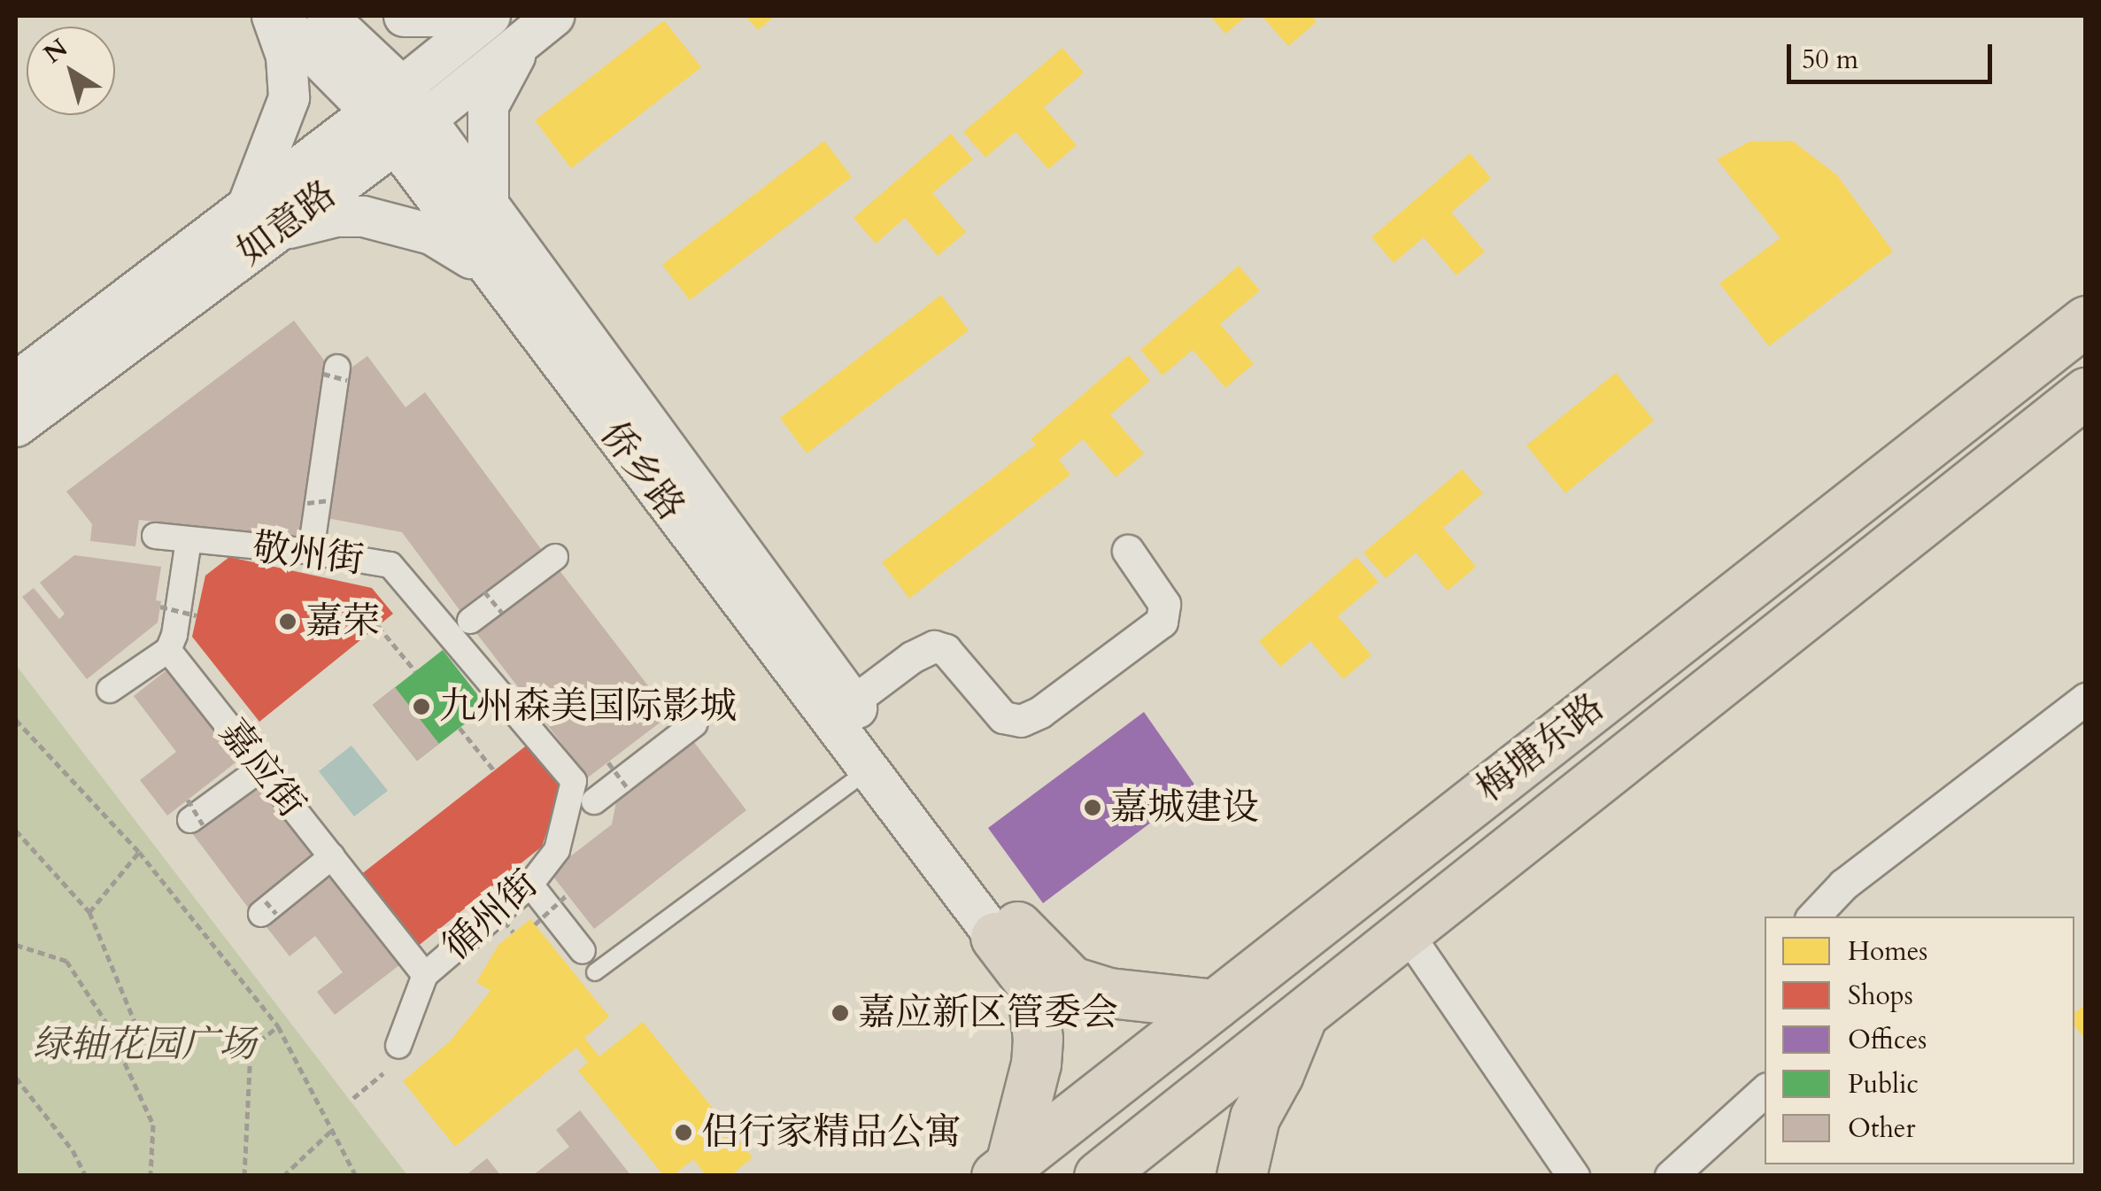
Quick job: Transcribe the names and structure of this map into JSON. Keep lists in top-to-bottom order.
{
  "streets": {
    "main road": ["梅塘东路"],
    "street": [
      "如意路",
      "侨乡路",
      "敬州街",
      "嘉应街",
      "循州街"
    ]
  },
  "crossings": [
    ["如意路", "侨乡路"],
    ["敬州街", "循州街"],
    ["嘉应街", "循州街"]
  ],
  "parks": ["绿轴花园广场"],
  "places": [
    "嘉荣",
    "九州森美国际影城",
    "嘉城建设",
    "嘉应新区管委会",
    "侣行家精品公寓"
  ],
  "legend": [
    "Homes",
    "Shops",
    "Offices",
    "Public",
    "Other"
  ],
  "scale_bar": "50 m",
  "north": "top left"
}
